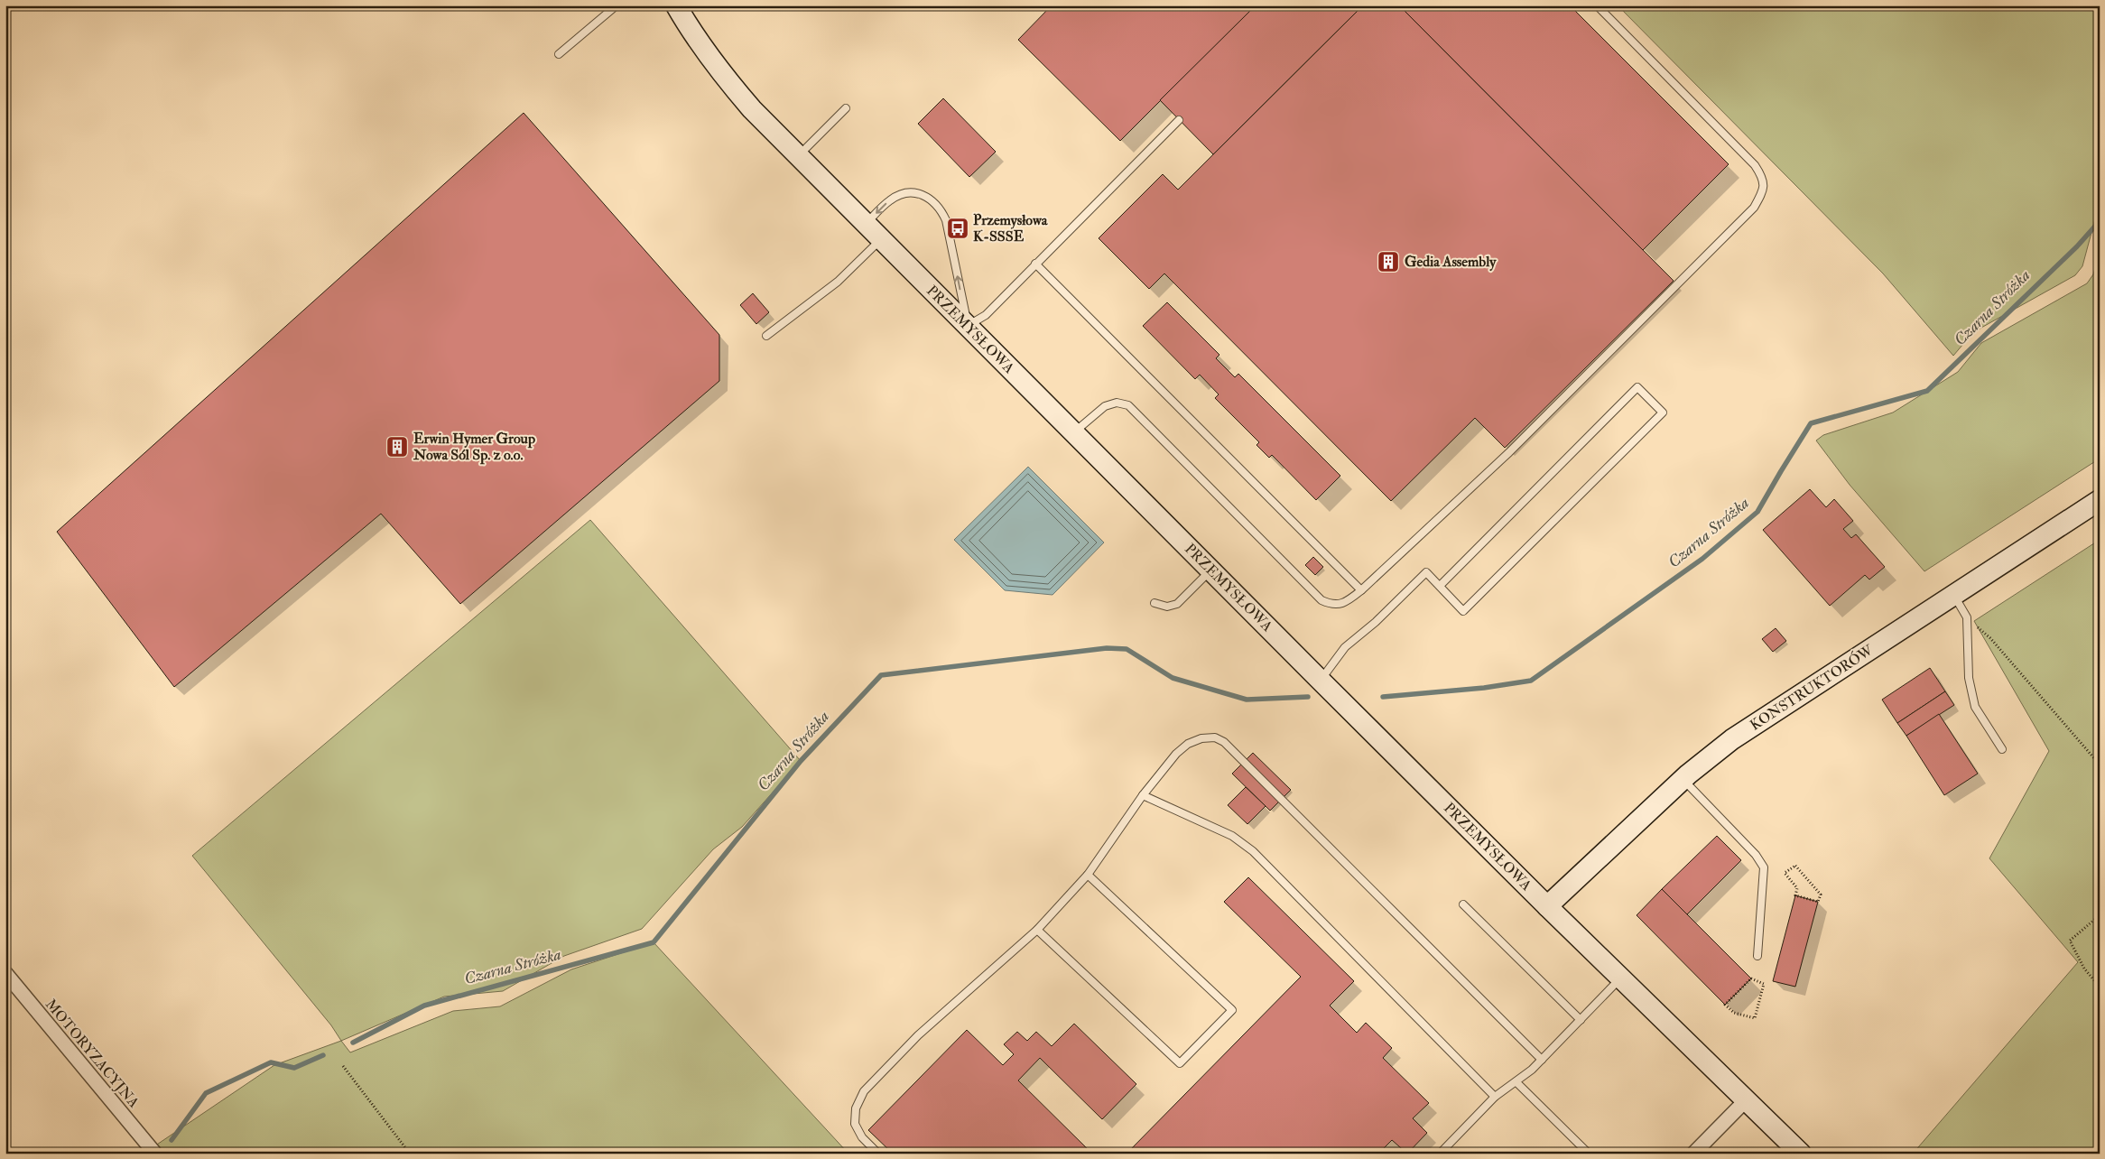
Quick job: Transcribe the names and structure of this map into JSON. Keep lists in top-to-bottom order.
{
  "streets": {
    "street": ["PRZEMYSŁOWA", "KONSTRUKTORÓW", "MOTORYZACYJNA"]
  },
  "crossings": [
    ["PRZEMYSŁOWA", "KONSTRUKTORÓW"]
  ],
  "water": ["Czarna Stróżka"],
  "places": {
    "bus stop": ["Przemysłowa K-SSSE"],
    "building": ["Gedia Assembly", "Erwin Hymer Group Nowa Sól Sp. z o.o."]
  }
}
